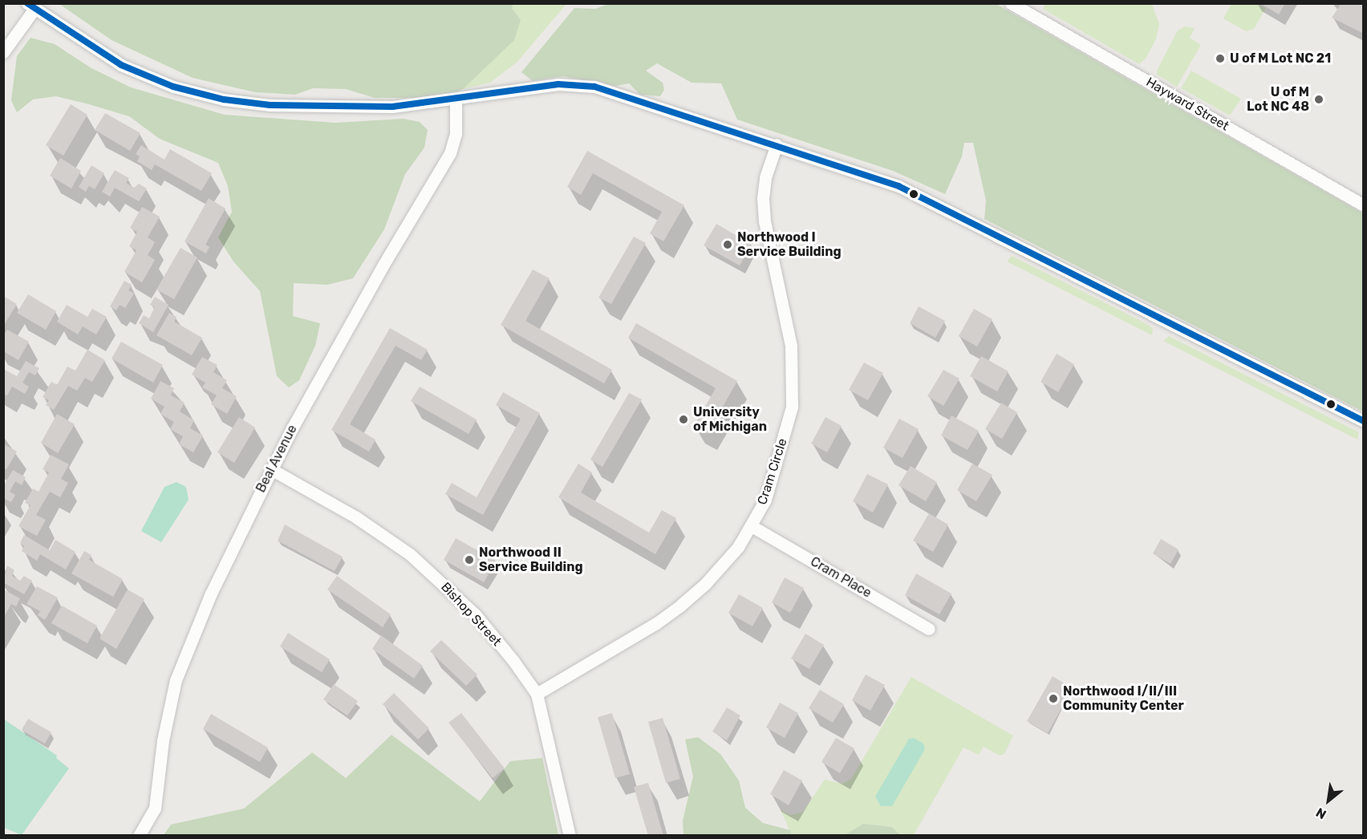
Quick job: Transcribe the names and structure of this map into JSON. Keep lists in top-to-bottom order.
{
  "streets": {
    "street": [
      "Hayward Street",
      "Beal Avenue",
      "Cram Circle",
      "Cram Place",
      "Bishop Street"
    ]
  },
  "crossings": [
    ["Beal Avenue", "Bishop Street"],
    ["Cram Circle", "Cram Place"],
    ["Cram Circle", "Bishop Street"]
  ],
  "places": [
    "U of M Lot NC 21",
    "U of M Lot NC 48",
    "Northwood I Service Building",
    "University of Michigan",
    "Northwood II Service Building",
    "Northwood I/II/III Community Center"
  ],
  "north": "bottom left"
}
